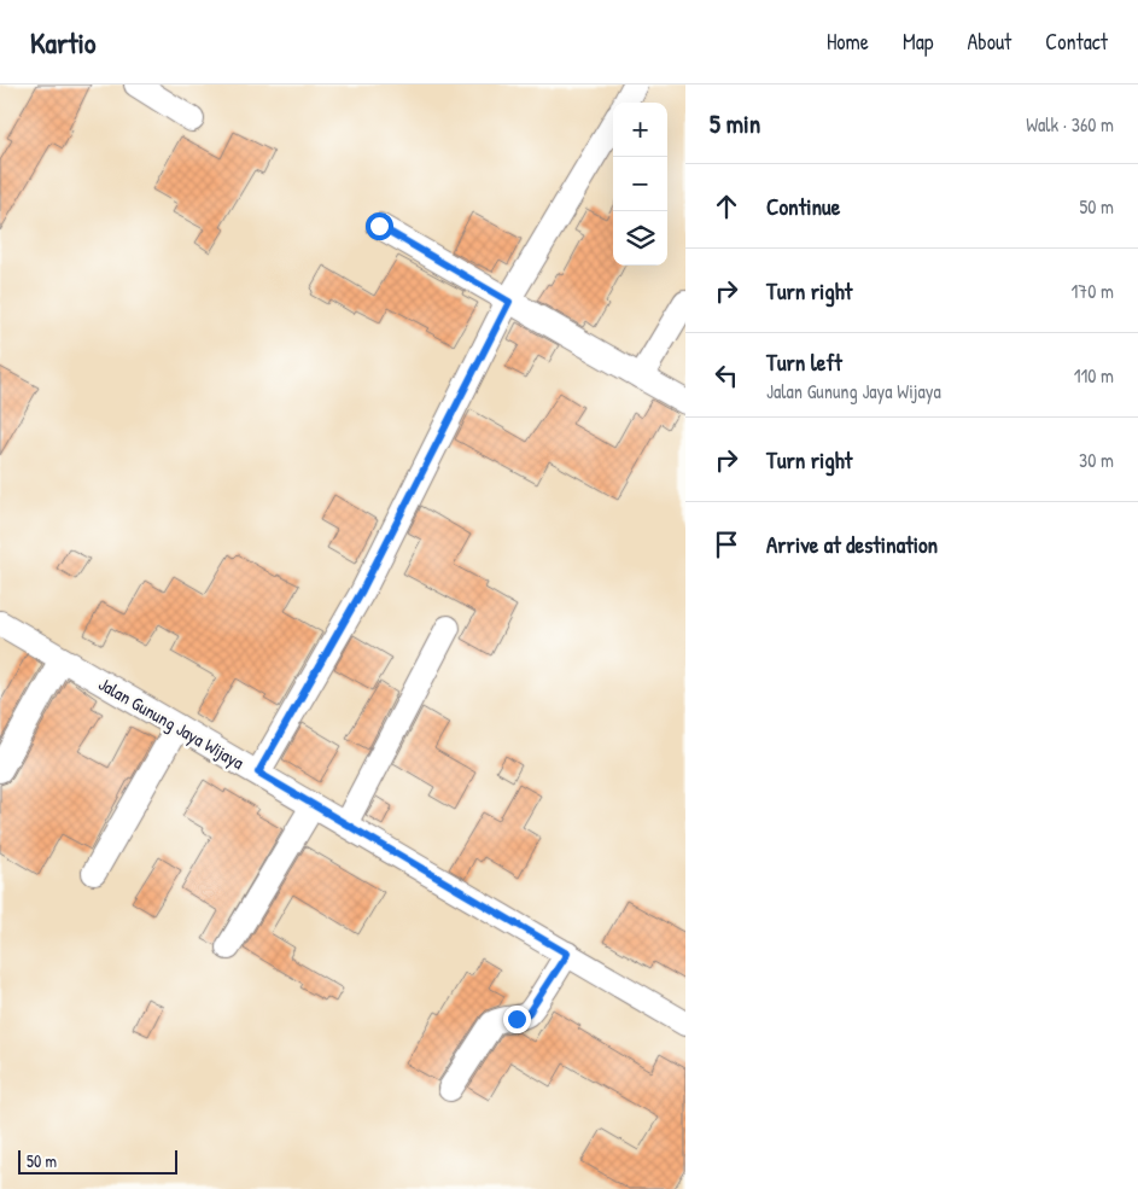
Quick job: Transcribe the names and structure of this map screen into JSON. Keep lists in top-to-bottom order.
{
  "streets": {
    "street": ["Jalan Gunung Jaya Wijaya"]
  },
  "scale_bar": "50 m",
  "page": {
    "header": "Kartio",
    "nav": [
      "Home",
      "Map",
      "About",
      "Contact"
    ],
    "heading": ["5 min", "Walk · 360 m"],
    "map_buttons": ["+", "−"],
    "list": [
      ["Continue", "50 m"],
      ["Turn right", "170 m"],
      ["Turn left", "Jalan Gunung Jaya Wijaya", "110 m"],
      ["Turn right", "30 m"],
      "Arrive at destination"
    ],
    "scale": "50 m"
  }
}
